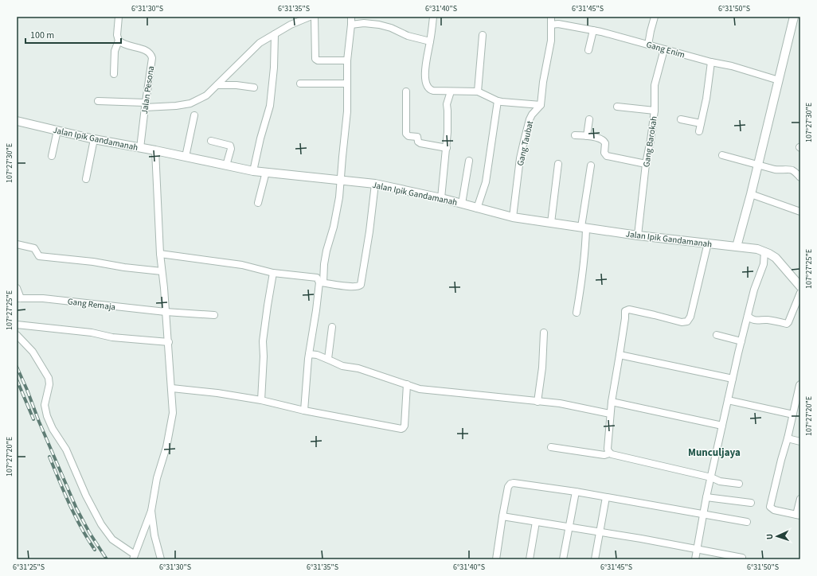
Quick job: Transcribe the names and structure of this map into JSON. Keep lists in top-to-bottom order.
{
  "streets": {
    "street": [
      "Gang Enim",
      "Jalan Pesona",
      "Jalan Ipik Gandamanah",
      "Gang Barokah",
      "Gang Taubat",
      "Gang Remaja"
    ]
  },
  "crossings": [
    ["Gang Enim", "Gang Barokah"],
    ["Jalan Pesona", "Jalan Ipik Gandamanah"],
    ["Jalan Ipik Gandamanah", "Gang Barokah"],
    ["Jalan Ipik Gandamanah", "Gang Taubat"]
  ],
  "districts": ["Munculjaya"],
  "scale_bar": "100 m",
  "north": "left",
  "coordinates": [
    "6°31'30\"S",
    "6°31'35\"S",
    "6°31'40\"S",
    "6°31'45\"S",
    "6°31'50\"S",
    "107°27'30\"E",
    "107°27'25\"E",
    "107°27'20\"E",
    "6°31'25\"S"
  ]
}
